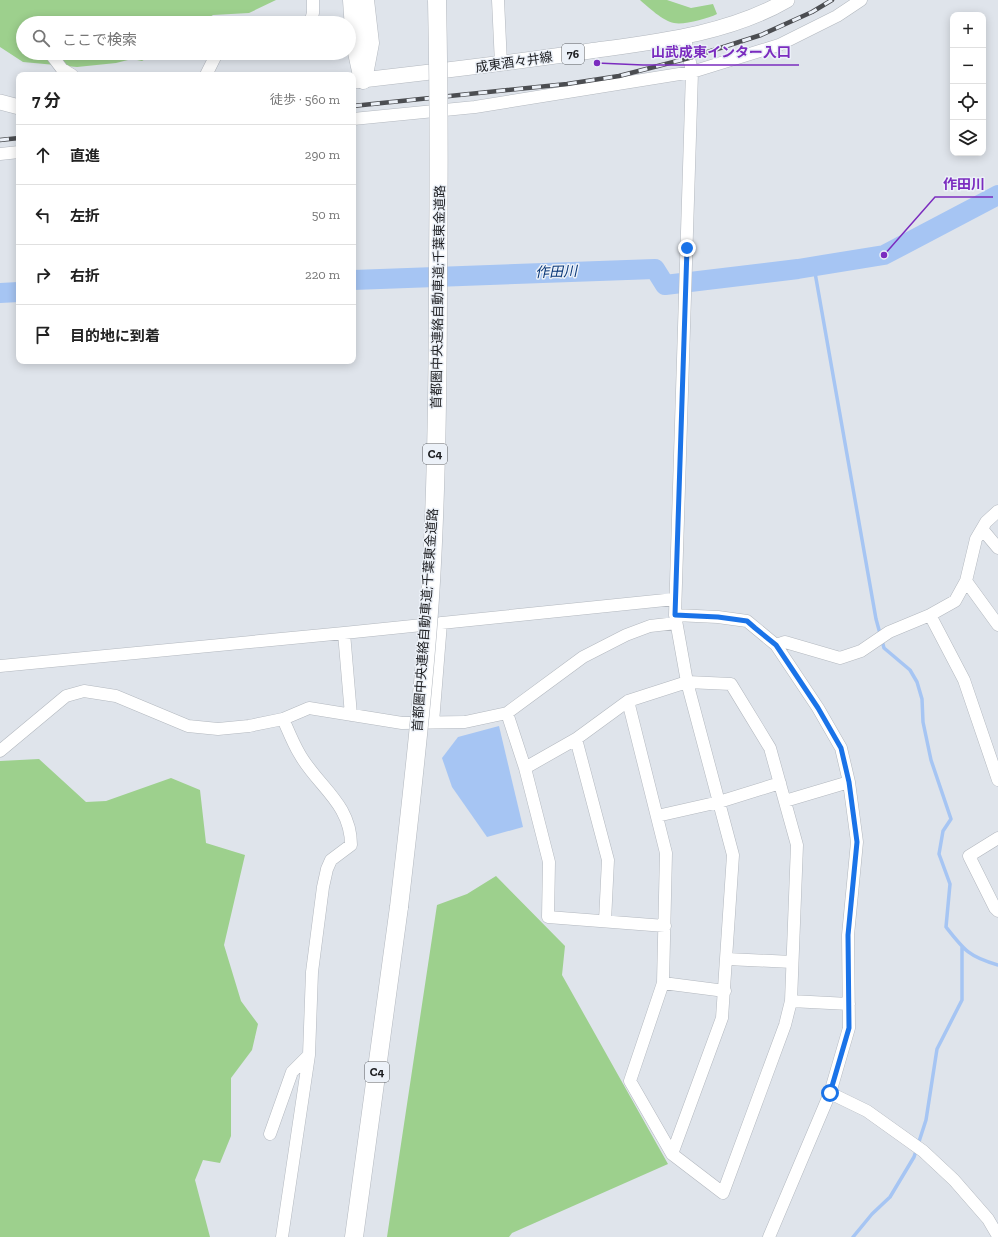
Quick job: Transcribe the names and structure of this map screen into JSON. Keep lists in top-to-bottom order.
{
  "streets": {
    "highway": ["首都圏中央連絡自動車道;千葉東金道路", "C4"],
    "main road": ["76", "成東酒々井線"]
  },
  "water": ["作田川"],
  "places": ["山武成東インター入口", "作田川"],
  "page": {
    "map_buttons": ["+", "−"],
    "search": "ここで検索",
    "heading": ["7 分", "徒歩 · 560 m"],
    "list": [
      ["直進", "290 m"],
      ["左折", "50 m"],
      ["右折", "220 m"],
      "目的地に到着"
    ]
  }
}
